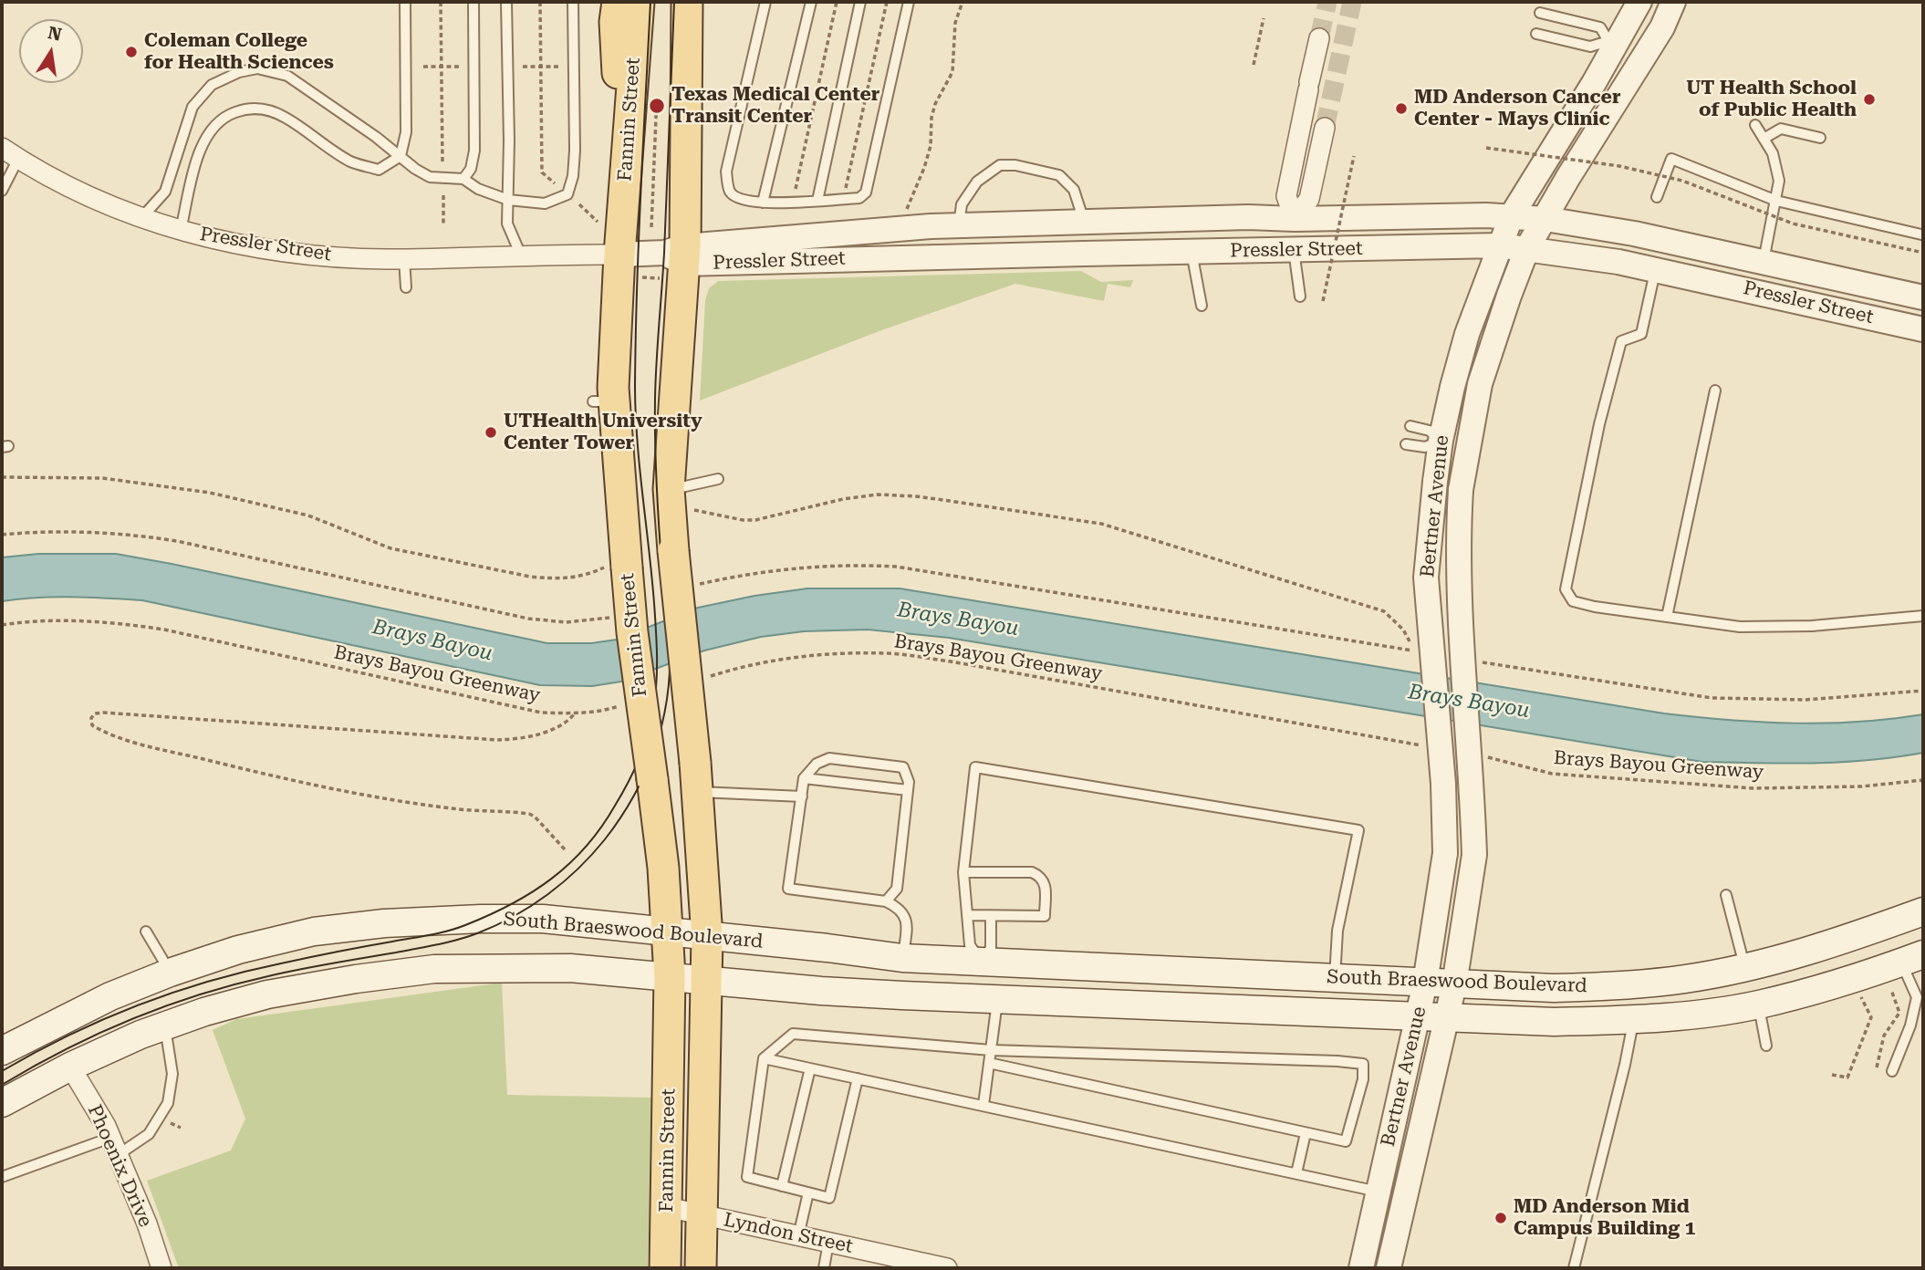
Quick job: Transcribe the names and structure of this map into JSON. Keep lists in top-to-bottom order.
{
  "streets": {
    "main road": ["Fannin Street", "South Braeswood Boulevard"],
    "street": [
      "Pressler Street",
      "Bertner Avenue",
      "Phoenix Drive",
      "Lyndon Street"
    ],
    "path": ["Brays Bayou Greenway"]
  },
  "crossings": [
    ["Fannin Street", "Pressler Street"],
    ["Fannin Street", "South Braeswood Boulevard"],
    ["Fannin Street", "Lyndon Street"],
    ["Pressler Street", "Bertner Avenue"],
    ["Bertner Avenue", "South Braeswood Boulevard"],
    ["South Braeswood Boulevard", "Phoenix Drive"]
  ],
  "water": ["Brays Bayou"],
  "places": [
    "Coleman College for Health Sciences",
    "UT Health School of Public Health",
    "Texas Medical Center Transit Center",
    "MD Anderson Cancer Center - Mays Clinic",
    "UTHealth University Center Tower",
    "MD Anderson Mid Campus Building 1"
  ],
  "north": "top"
}
